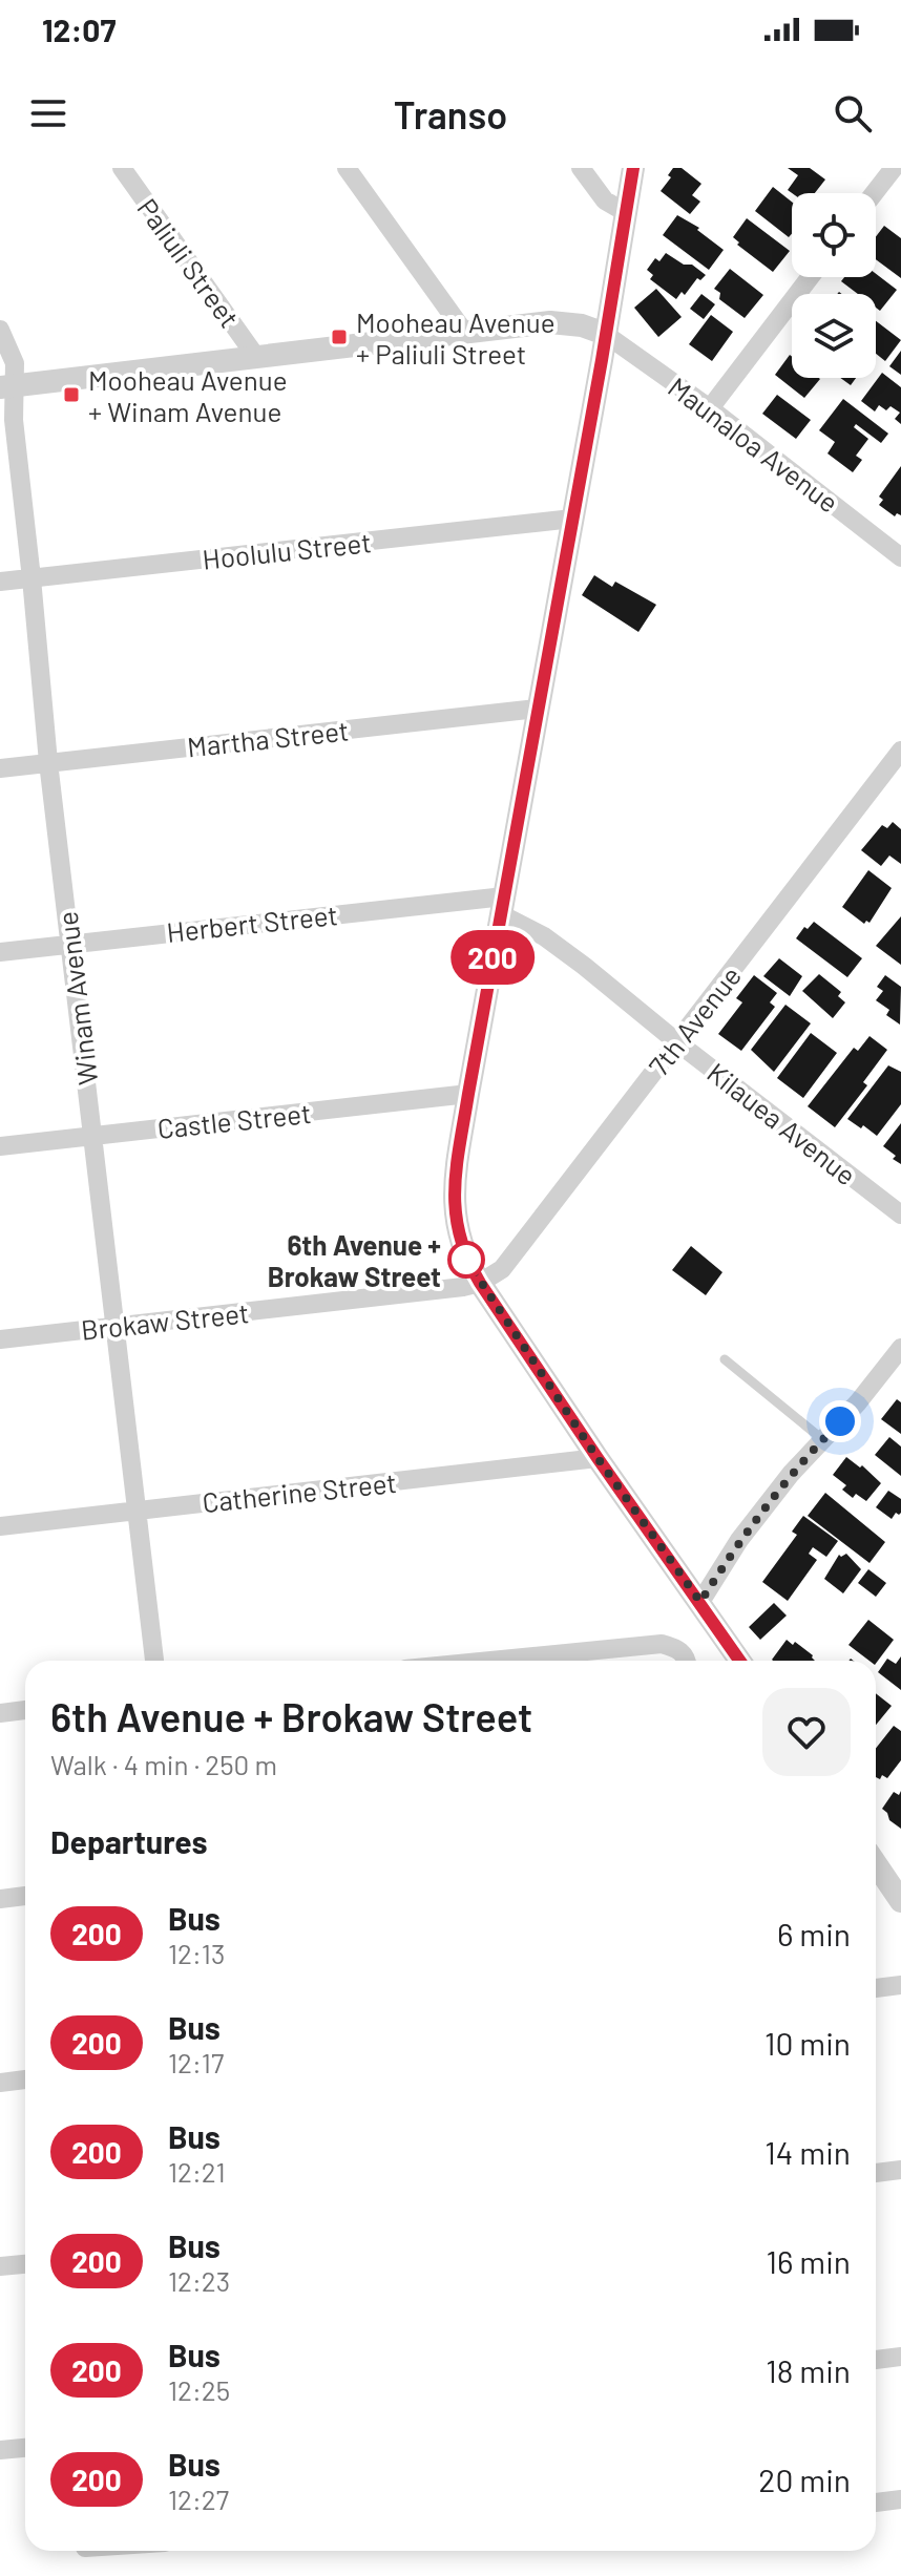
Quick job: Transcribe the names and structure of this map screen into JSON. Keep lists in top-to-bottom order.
{
  "streets": {
    "street": [
      "Paliuli Street",
      "Maunaloa Avenue",
      "Hoolulu Street",
      "Martha Street",
      "Herbert Street",
      "Winam Avenue",
      "7th Avenue",
      "Castle Street",
      "Kilauea Avenue",
      "Brokaw Street",
      "Catherine Street"
    ]
  },
  "crossings": [
    ["Hoolulu Street", "Winam Avenue"],
    ["Martha Street", "Winam Avenue"],
    ["Herbert Street", "Winam Avenue"],
    ["Herbert Street", "Kilauea Avenue"],
    ["Winam Avenue", "Castle Street"],
    ["Winam Avenue", "Brokaw Street"],
    ["Winam Avenue", "Catherine Street"],
    ["7th Avenue", "Kilauea Avenue"],
    ["7th Avenue", "Brokaw Street"]
  ],
  "places": {
    "transit": ["Mooheau Avenue + Paliuli Street", "Mooheau Avenue + Winam Avenue"],
    "other": ["6th Avenue + Brokaw Street"]
  },
  "lines": ["bus line 200"],
  "page": {
    "status": "12:07",
    "header": "Transo",
    "on_map": "200",
    "heading": [
      ["6th Avenue + Brokaw Street", "Walk · 4 min · 250 m"],
      "Departures"
    ],
    "list": [
      {
        "mark": "200",
        "name": "Bus",
        "note": "12:13",
        "value": "6 min"
      },
      {
        "mark": "200",
        "name": "Bus",
        "note": "12:17",
        "value": "10 min"
      },
      {
        "mark": "200",
        "name": "Bus",
        "note": "12:21",
        "value": "14 min"
      },
      {
        "mark": "200",
        "name": "Bus",
        "note": "12:23",
        "value": "16 min"
      },
      {
        "mark": "200",
        "name": "Bus",
        "note": "12:25",
        "value": "18 min"
      },
      {
        "mark": "200",
        "name": "Bus",
        "note": "12:27",
        "value": "20 min"
      }
    ]
  }
}
